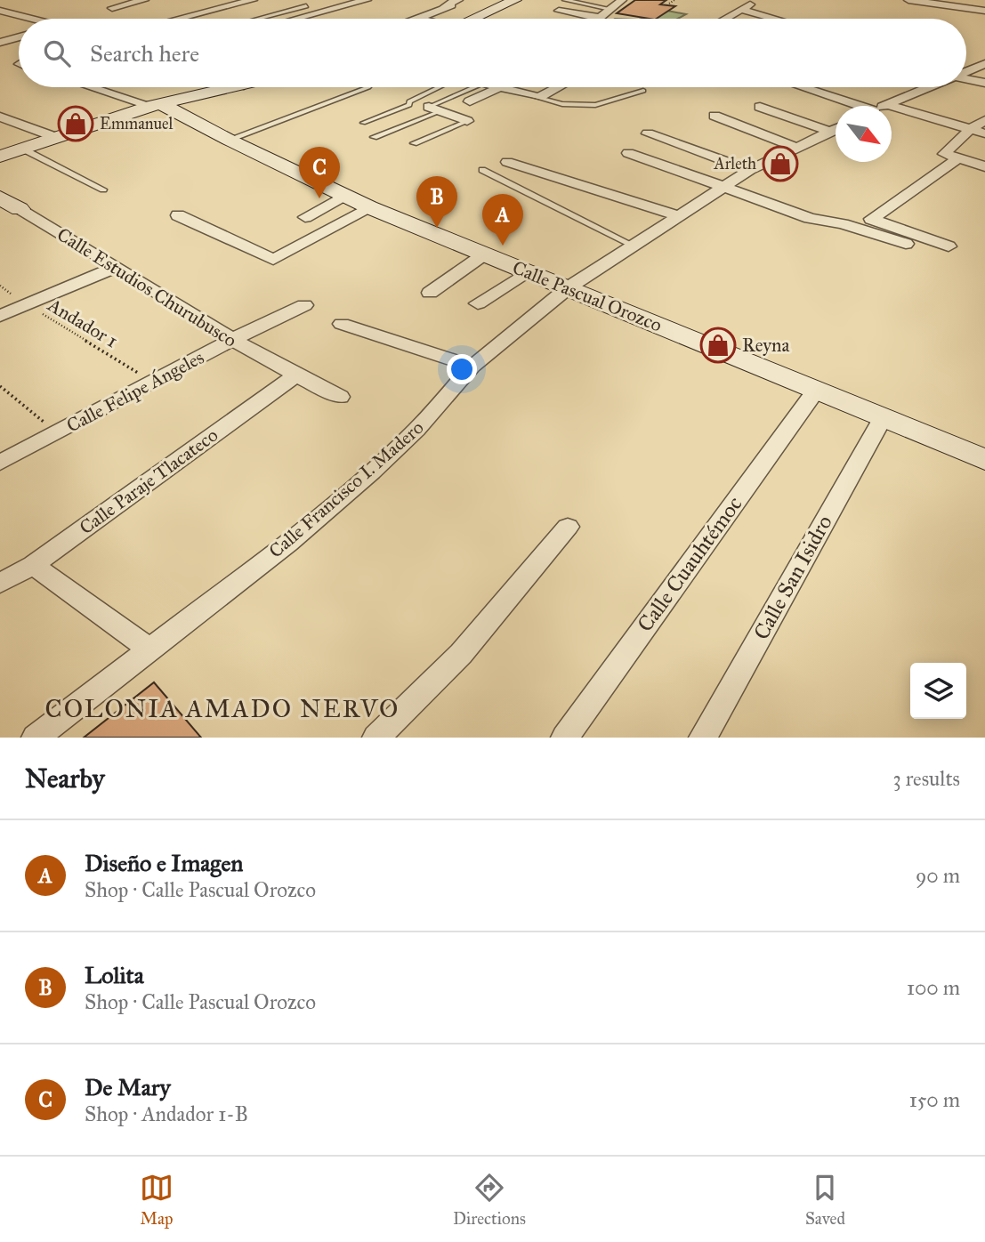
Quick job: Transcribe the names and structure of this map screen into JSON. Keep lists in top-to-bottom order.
{
  "streets": {
    "street": [
      "Calle Estudios Churubusco",
      "Calle Pascual Orozco",
      "Calle Felipe Ángeles",
      "Calle Paraje Tlacateco",
      "Calle Francisco I. Madero",
      "Calle Cuauhtémoc",
      "Calle San Isidro"
    ],
    "path": ["Andador 1"]
  },
  "crossings": [
    ["Calle Estudios Churubusco", "Calle Felipe Ángeles"],
    ["Calle Estudios Churubusco", "Calle Paraje Tlacateco"],
    ["Calle Pascual Orozco", "Calle Francisco I. Madero"],
    ["Calle Pascual Orozco", "Calle Cuauhtémoc"],
    ["Calle Pascual Orozco", "Calle San Isidro"],
    ["Andador 1", "Calle Felipe Ángeles"]
  ],
  "districts": ["COLONIA AMADO NERVO"],
  "places": {
    "shop": ["Emmanuel", "Arleth", "Reyna"]
  },
  "north": "bottom right",
  "page": {
    "search": "Search here",
    "pins": ["C", "B", "A"],
    "heading": ["Nearby", "3 results"],
    "list": [
      {
        "mark": "A",
        "name": "Diseño e Imagen",
        "note": "Shop · Calle Pascual Orozco",
        "value": "90 m"
      },
      {
        "mark": "B",
        "name": "Lolita",
        "note": "Shop · Calle Pascual Orozco",
        "value": "100 m"
      },
      {
        "mark": "C",
        "name": "De Mary",
        "note": "Shop · Andador 1-B",
        "value": "150 m"
      }
    ],
    "nav": ["Map", "Directions", "Saved"]
  }
}
